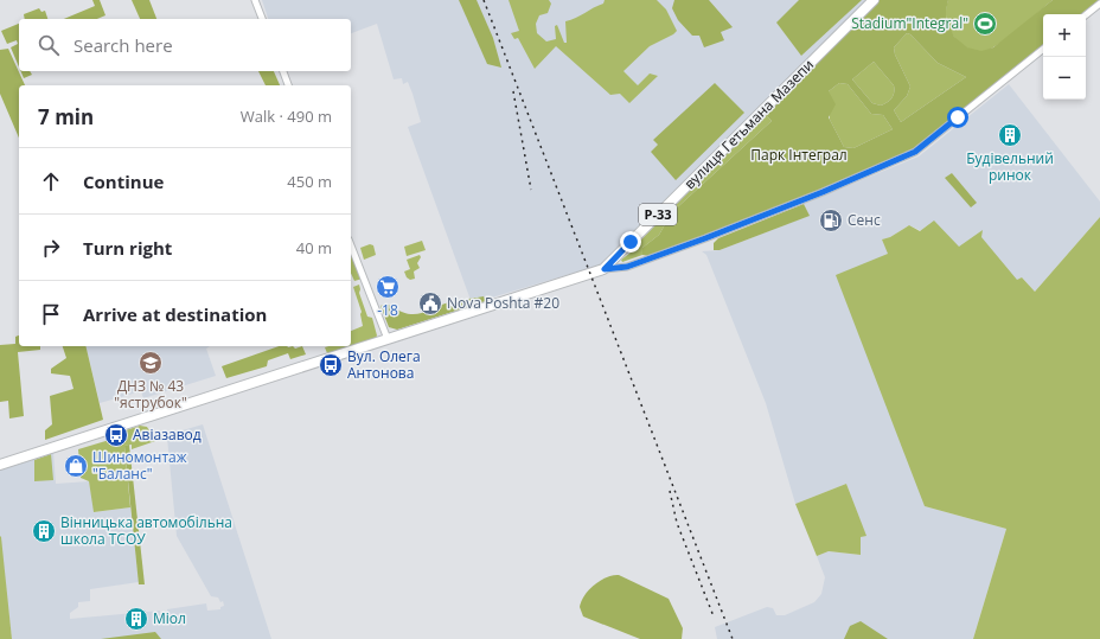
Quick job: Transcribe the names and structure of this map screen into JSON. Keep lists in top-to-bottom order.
{
  "streets": {
    "main road": ["вулиця Гетьмана Мазепи", "Р-33"]
  },
  "crossings": [
    ["вулиця Гетьмана Мазепи", "Р-33"]
  ],
  "parks": ["Парк Інтеграл"],
  "places": {
    "sports": ["Stadium\"Integral\""],
    "building": ["Будівельний ринок", "Вінницька автомобільна школа ТСОУ", "Міол"],
    "fuel station": ["Сенс"],
    "supermarket": ["-18"],
    "public building": ["Nova Poshta #20"],
    "school or university": ["ДНЗ № 43 \"яструбок\""],
    "bus stop": ["Вул. Олега Антонова", "Авіазавод"],
    "shop": ["Шиномонтаж \"Баланс\""]
  },
  "page": {
    "map_buttons": ["+", "−"],
    "search": "Search here",
    "heading": ["7 min", "Walk · 490 m"],
    "list": [
      ["Continue", "450 m"],
      ["Turn right", "40 m"],
      "Arrive at destination"
    ]
  }
}
